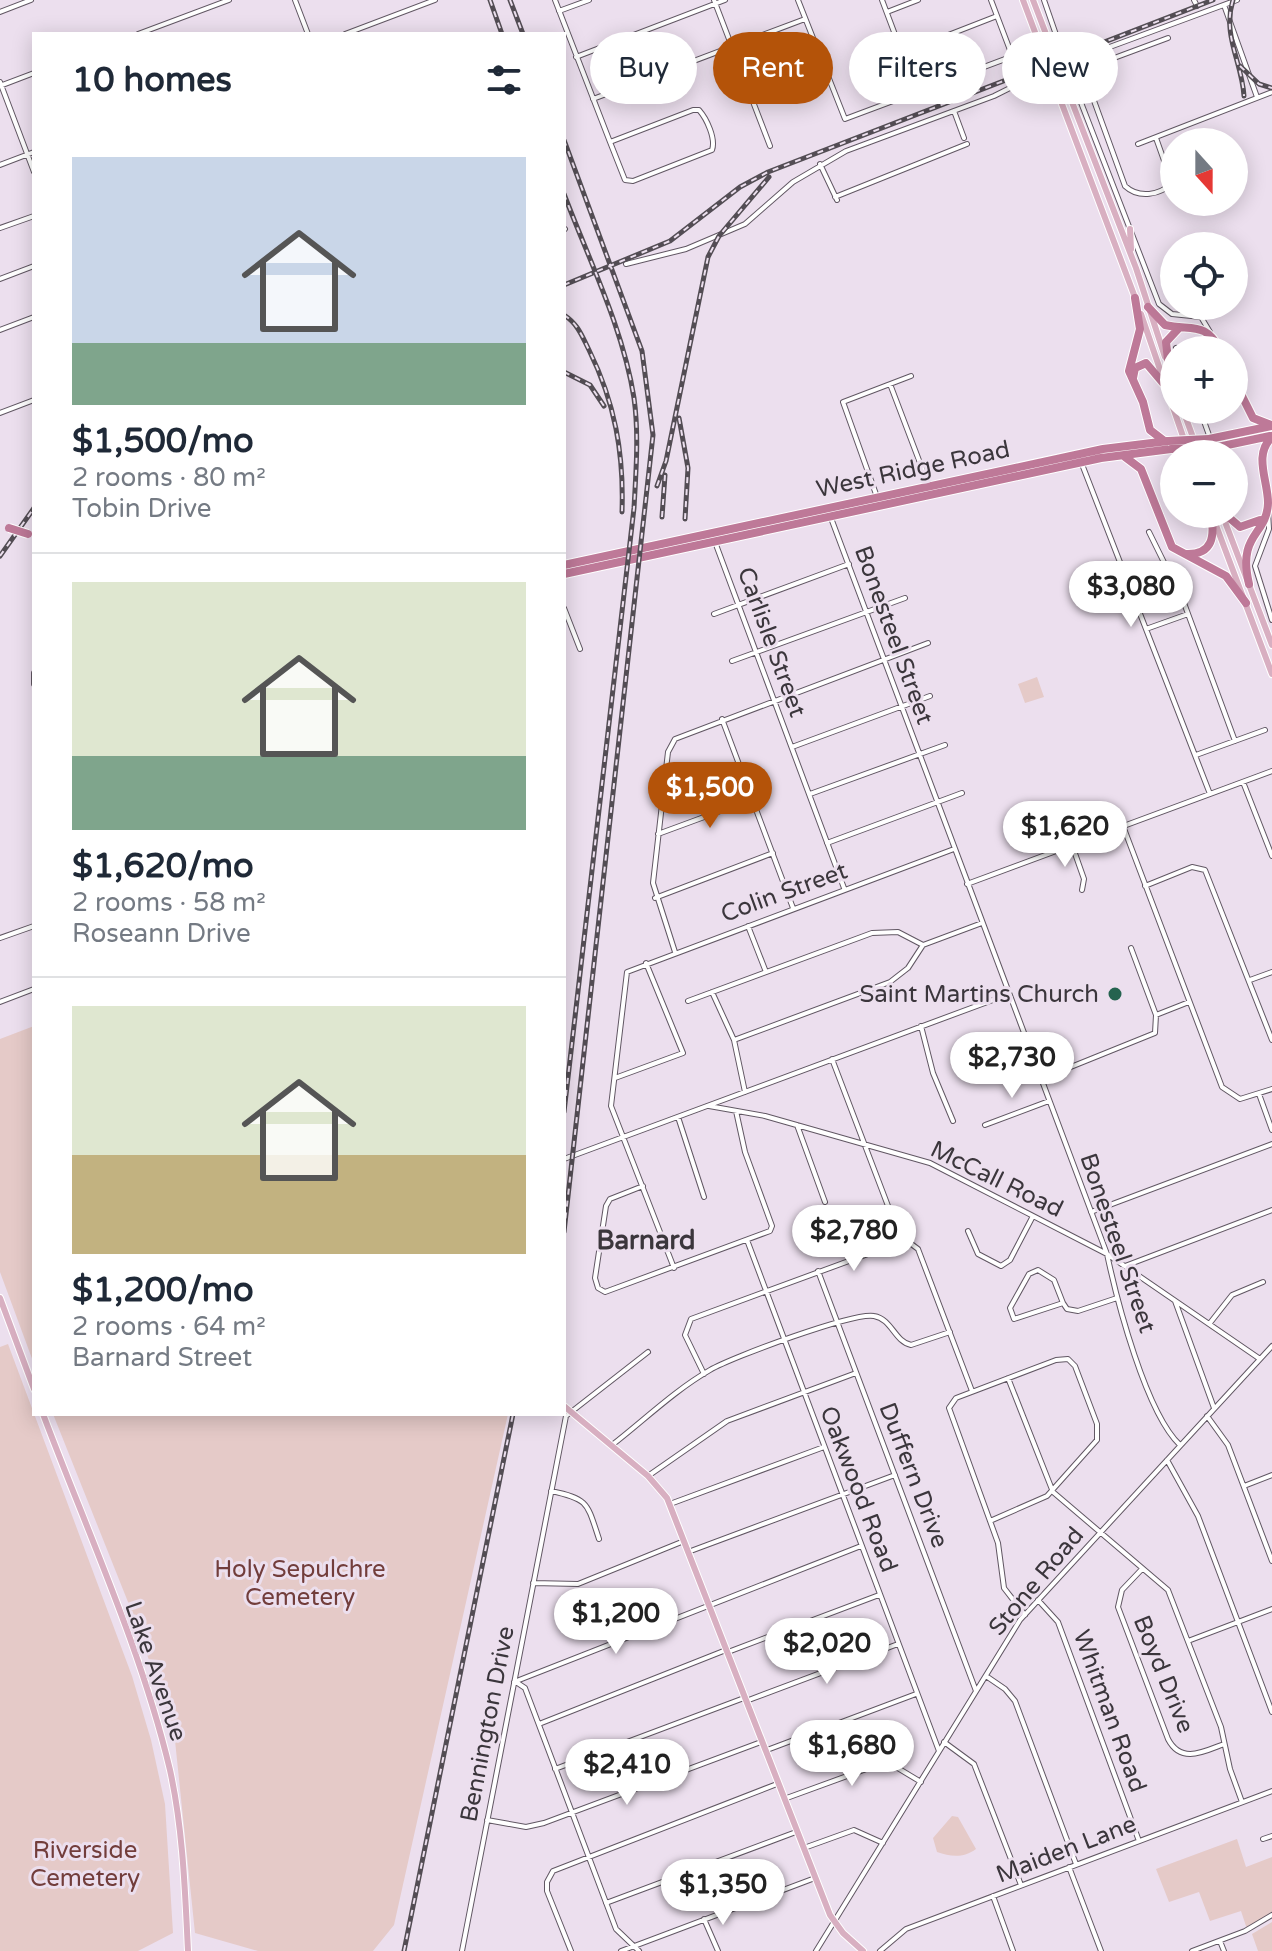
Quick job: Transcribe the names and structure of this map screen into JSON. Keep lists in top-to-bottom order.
{
  "streets": {
    "highway": ["West Ridge Road"],
    "main road": ["Lake Avenue"],
    "street": [
      "Bonesteel Street",
      "Carlisle Street",
      "Colin Street",
      "McCall Road",
      "Duffern Drive",
      "Oakwood Road",
      "Stone Road",
      "Boyd Drive",
      "Whitman Road",
      "Bennington Drive",
      "Maiden Lane"
    ]
  },
  "crossings": [
    ["West Ridge Road", "Bonesteel Street"],
    ["West Ridge Road", "Carlisle Street"],
    ["Bonesteel Street", "Colin Street"],
    ["Bonesteel Street", "McCall Road"],
    ["Bonesteel Street", "Stone Road"],
    ["Carlisle Street", "Colin Street"],
    ["McCall Road", "Stone Road"],
    ["Duffern Drive", "Stone Road"],
    ["Oakwood Road", "Stone Road"],
    ["Stone Road", "Whitman Road"],
    ["Whitman Road", "Maiden Lane"]
  ],
  "districts": ["Barnard"],
  "parks": ["Holy Sepulchre Cemetery", "Riverside Cemetery"],
  "places": ["Saint Martins Church"],
  "north": "bottom",
  "page": {
    "chip": [
      "Buy",
      "Rent",
      "Filters",
      "New"
    ],
    "heading": "10 homes",
    "map_buttons": ["+", "−"],
    "list": [
      {
        "name": "$1,500/mo",
        "note": "2 rooms · 80 m² · Tobin Drive"
      },
      {
        "name": "$1,620/mo",
        "note": "2 rooms · 58 m² · Roseann Drive"
      },
      {
        "name": "$1,200/mo",
        "note": "2 rooms · 64 m² · Barnard Street"
      }
    ],
    "price": [
      "$3,080",
      "$1,500",
      "$1,620",
      "$2,730",
      "$2,780",
      "$1,200",
      "$2,020",
      "$1,680",
      "$2,410",
      "$1,350"
    ]
  }
}
